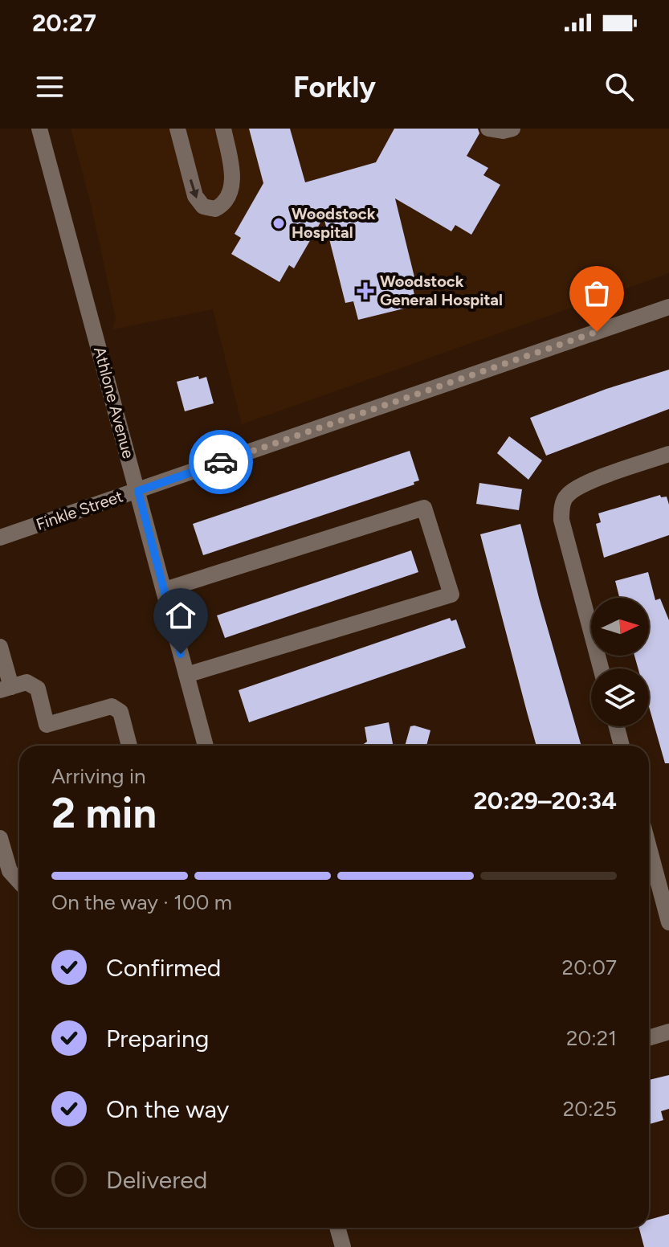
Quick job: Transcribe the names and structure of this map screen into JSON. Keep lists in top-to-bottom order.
{
  "streets": {
    "street": ["Athlone Avenue", "Finkle Street"]
  },
  "crossings": [
    ["Athlone Avenue", "Finkle Street"]
  ],
  "places": {
    "other": ["Woodstock Hospital"],
    "health": ["Woodstock General Hospital"]
  },
  "north": "right",
  "page": {
    "status": "20:27",
    "header": "Forkly",
    "heading": ["2 min", "Arriving in", "20:29–20:34"],
    "bar": "On the way · 100 m",
    "list": [
      ["Confirmed", "20:07"],
      ["Preparing", "20:21"],
      ["On the way", "20:25"],
      "Delivered"
    ]
  }
}
